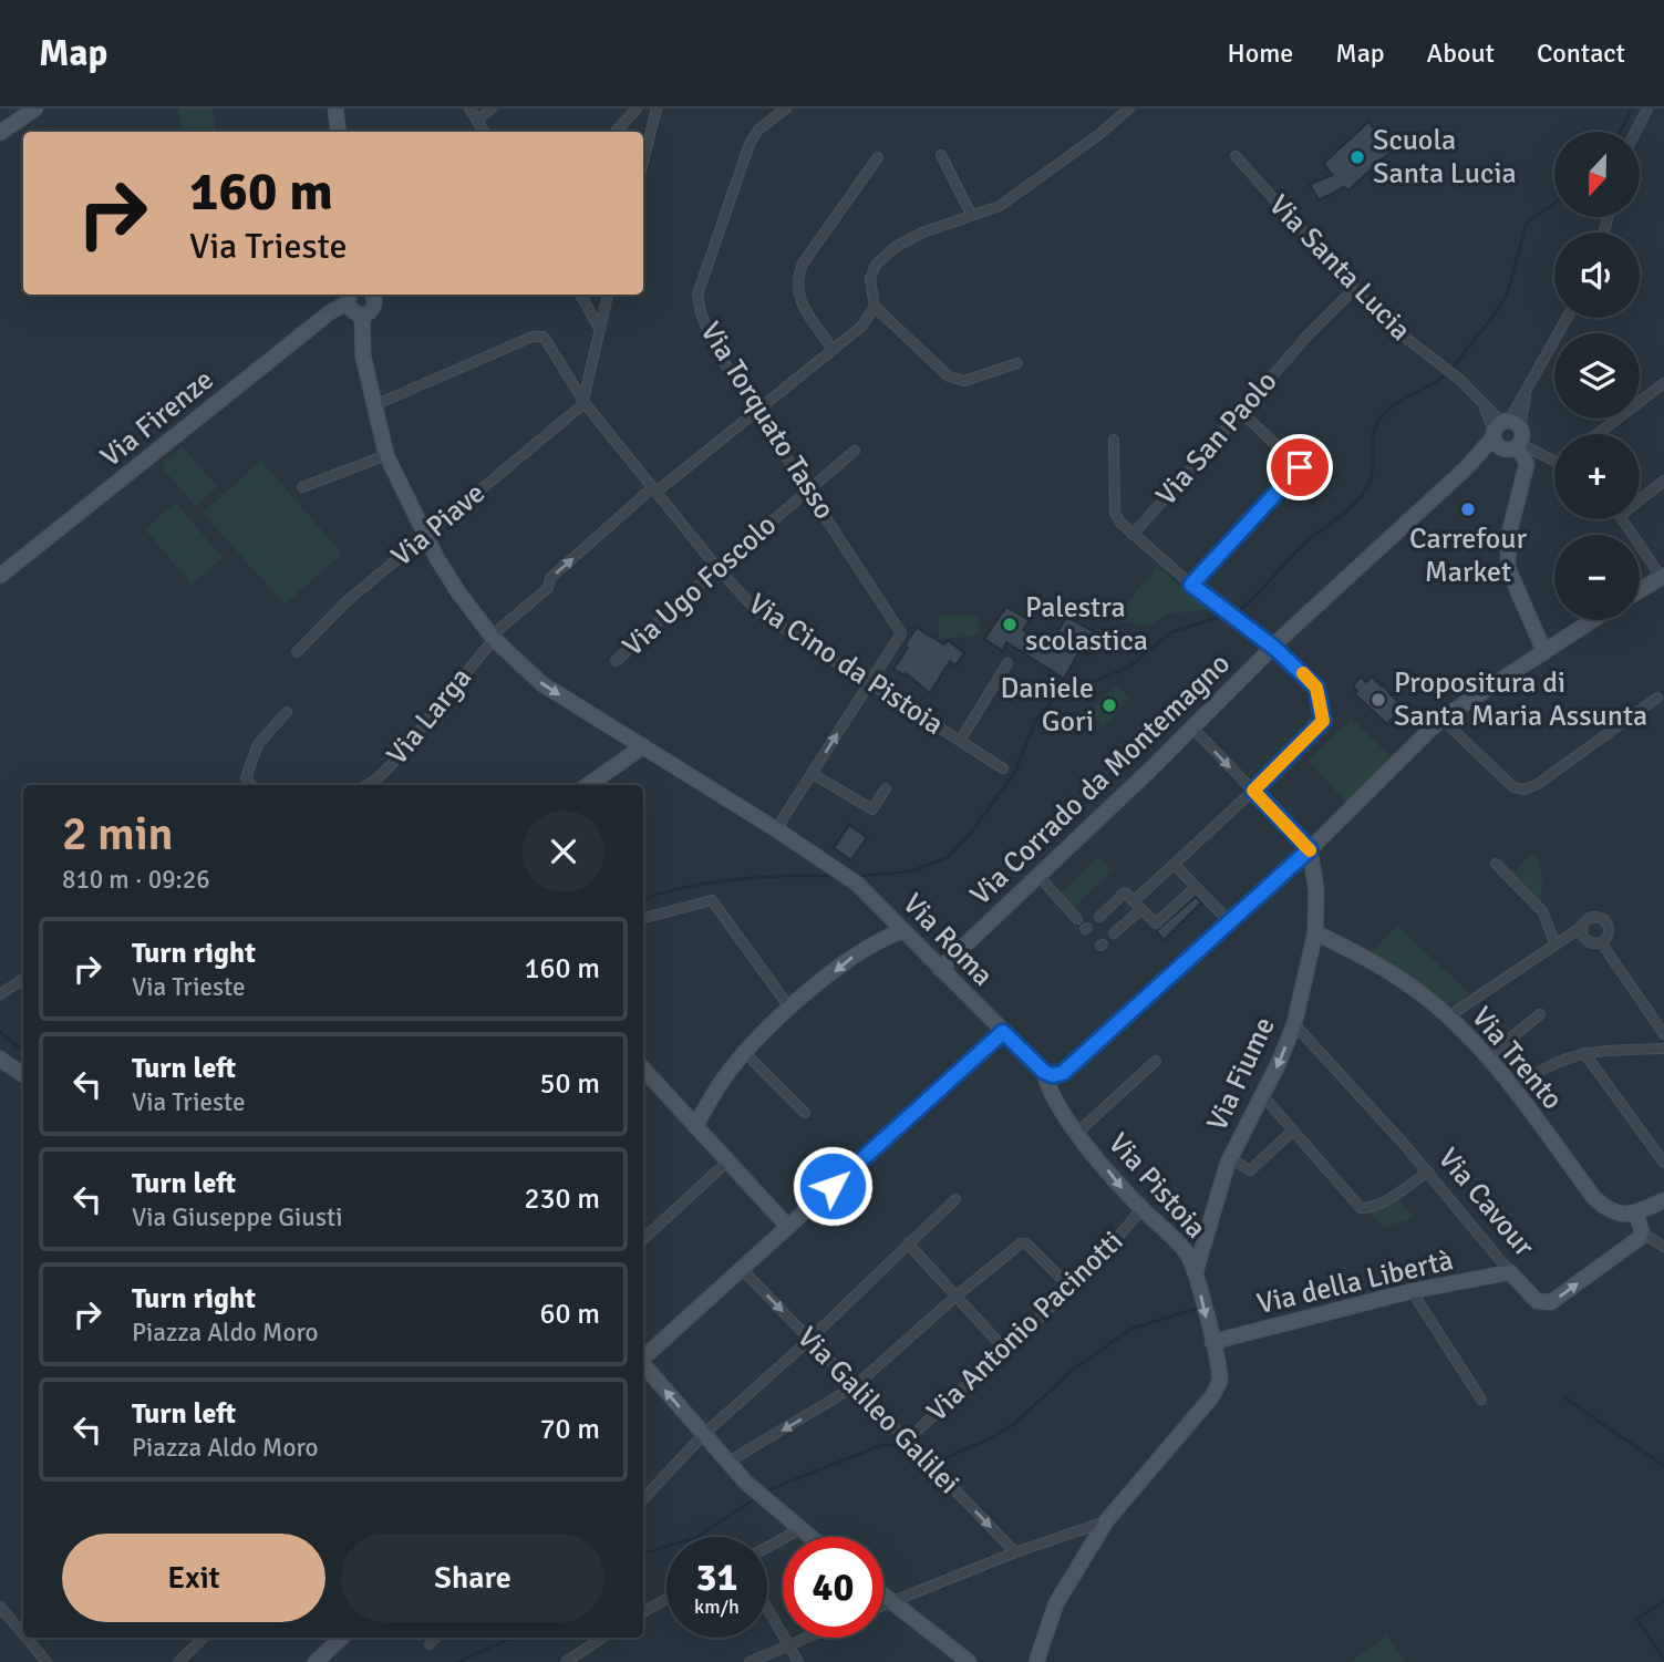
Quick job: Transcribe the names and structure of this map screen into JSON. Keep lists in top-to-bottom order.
{
  "streets": {
    "street": [
      "Via Santa Lucia",
      "Via Firenze",
      "Via Torquato Tasso",
      "Via San Paolo",
      "Via Piave",
      "Via Ugo Foscolo",
      "Via Cino da Pistoia",
      "Via Larga",
      "Via Corrado da Montemagno",
      "Via Roma",
      "Via Trento",
      "Via Fiume",
      "Via Pistoia",
      "Via Cavour",
      "Via della Libertà",
      "Via Antonio Pacinotti",
      "Via Galileo Galilei"
    ]
  },
  "crossings": [
    ["Via Santa Lucia", "Via San Paolo"],
    ["Via Santa Lucia", "Via Corrado da Montemagno"],
    ["Via Torquato Tasso", "Via Ugo Foscolo"],
    ["Via Torquato Tasso", "Via Cino da Pistoia"],
    ["Via Torquato Tasso", "Via Larga"],
    ["Via Piave", "Via Cino da Pistoia"],
    ["Via Piave", "Via Roma"],
    ["Via Ugo Foscolo", "Via Cino da Pistoia"],
    ["Via Cino da Pistoia", "Via Larga"],
    ["Via Cino da Pistoia", "Via Roma"],
    ["Via Larga", "Via Roma"],
    ["Via Corrado da Montemagno", "Via Roma"],
    ["Via Roma", "Via Pistoia"],
    ["Via Trento", "Via Fiume"],
    ["Via Fiume", "Via Pistoia"],
    ["Via Fiume", "Via Cavour"],
    ["Via Pistoia", "Via della Libertà"],
    ["Via Pistoia", "Via Antonio Pacinotti"],
    ["Via Cavour", "Via della Libertà"],
    ["Via Antonio Pacinotti", "Via Galileo Galilei"]
  ],
  "one_way": ["Via Galileo Galilei"],
  "places": [
    "Scuola Santa Lucia",
    "Carrefour Market",
    "Palestra scolastica",
    "Propositura di Santa Maria Assunta",
    "Daniele Gori"
  ],
  "north": "bottom",
  "page": {
    "header": "Map",
    "nav": [
      "Home",
      "Map",
      "About",
      "Contact"
    ],
    "map_buttons": ["+", "−"],
    "turn": ["160 m", "Via Trieste"],
    "heading": ["2 min", "810 m · 09:26"],
    "list": [
      {
        "name": "Turn right",
        "note": "Via Trieste",
        "value": "160 m"
      },
      {
        "name": "Turn left",
        "note": "Via Trieste",
        "value": "50 m"
      },
      {
        "name": "Turn left",
        "note": "Via Giuseppe Giusti",
        "value": "230 m"
      },
      {
        "name": "Turn right",
        "note": "Piazza Aldo Moro",
        "value": "60 m"
      },
      {
        "name": "Turn left",
        "note": "Piazza Aldo Moro",
        "value": "70 m"
      }
    ],
    "buttons": ["Exit", "Share"],
    "speed": "31 km/h",
    "limit": "40"
  }
}
